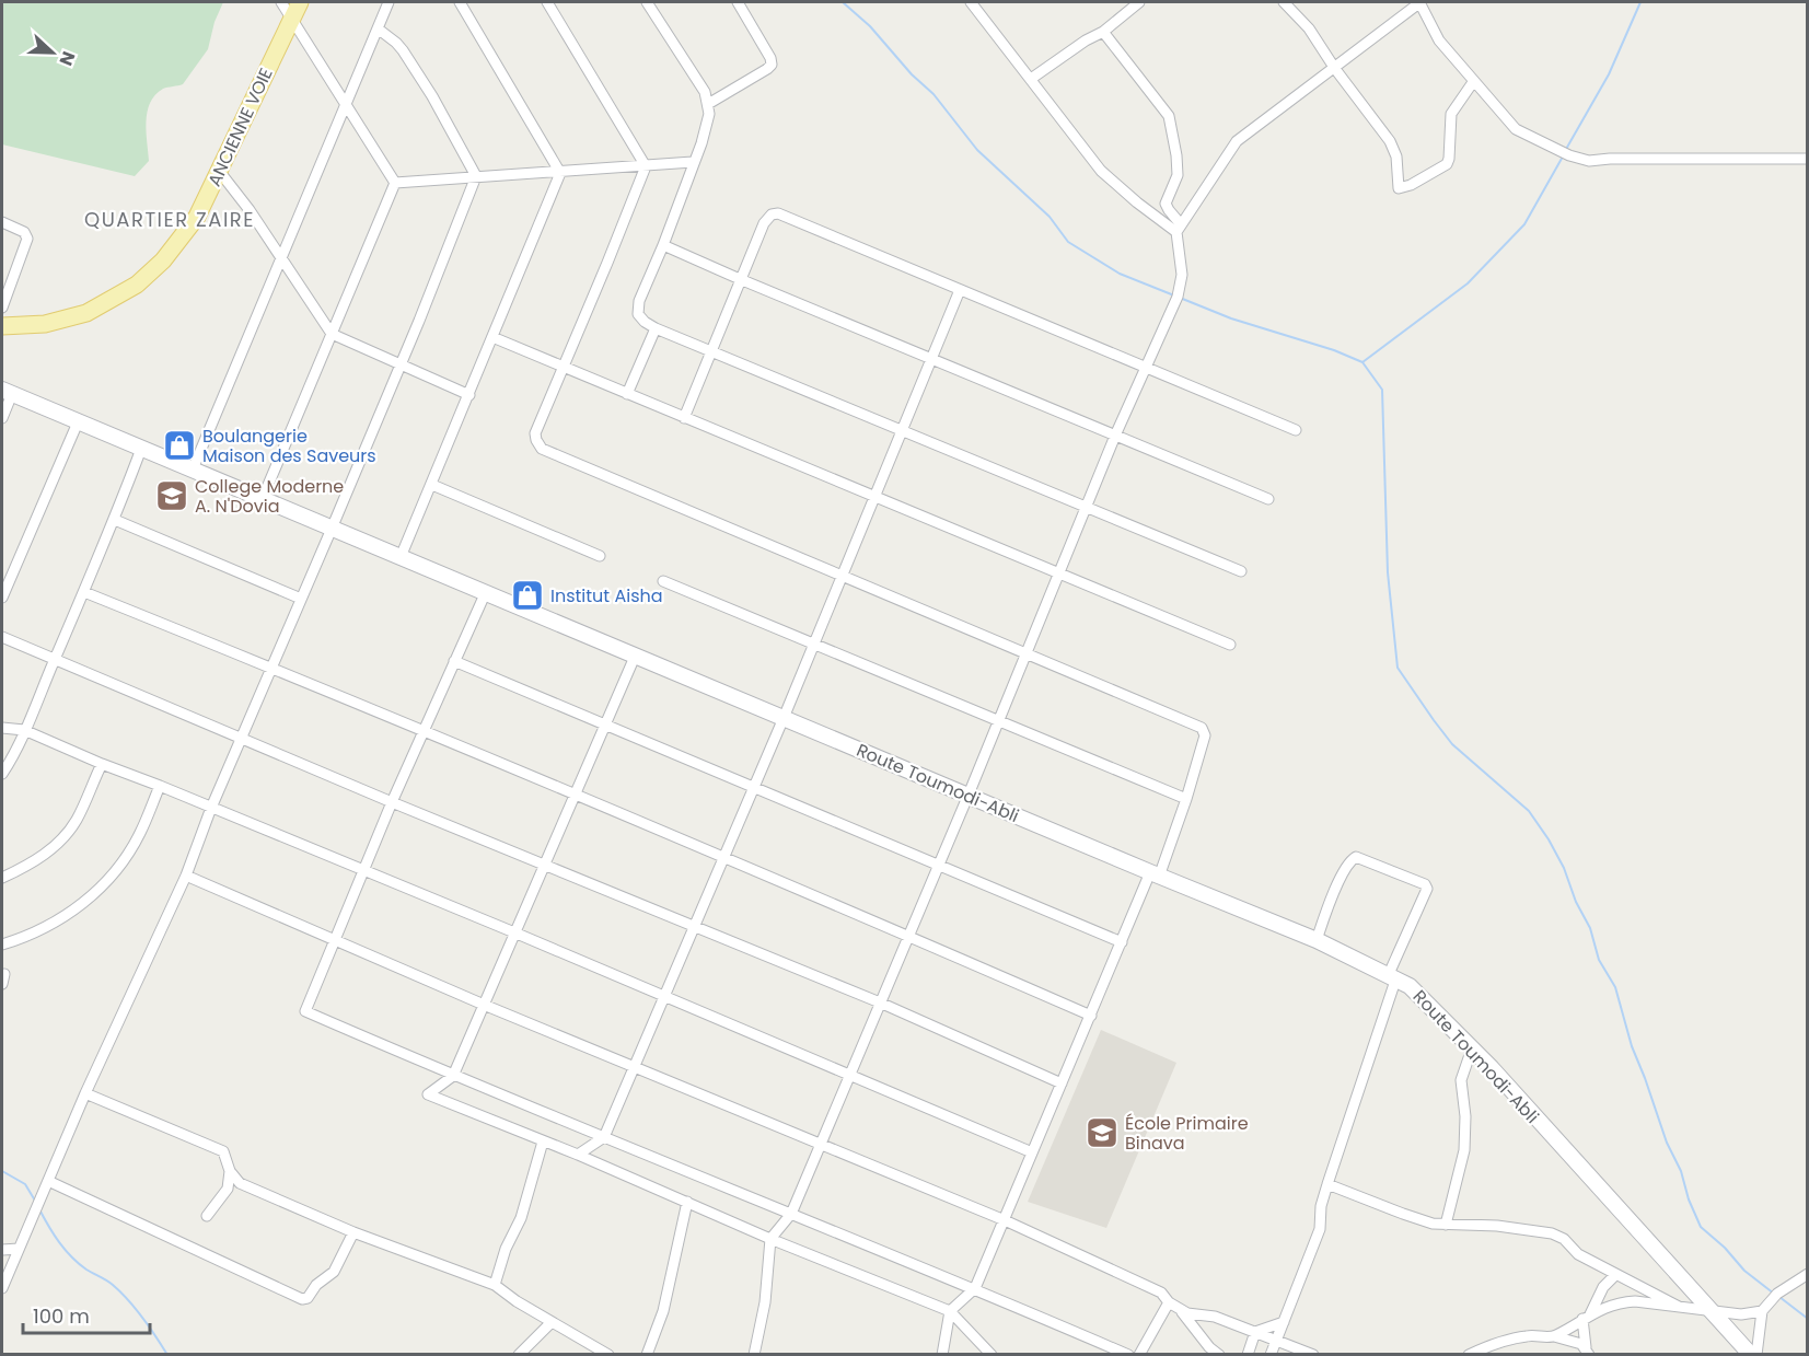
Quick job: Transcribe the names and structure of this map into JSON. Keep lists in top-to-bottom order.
{
  "streets": {
    "main road": ["ANCIENNE VOIE"],
    "street": ["Route Toumodi-Abli"]
  },
  "districts": ["QUARTIER ZAIRE"],
  "places": {
    "shop": ["Boulangerie Maison des Saveurs", "Institut Aisha"],
    "school or university": ["College Moderne A. N'Dovia", "École Primaire Binava"]
  },
  "scale_bar": "100 m",
  "north": "right"
}
